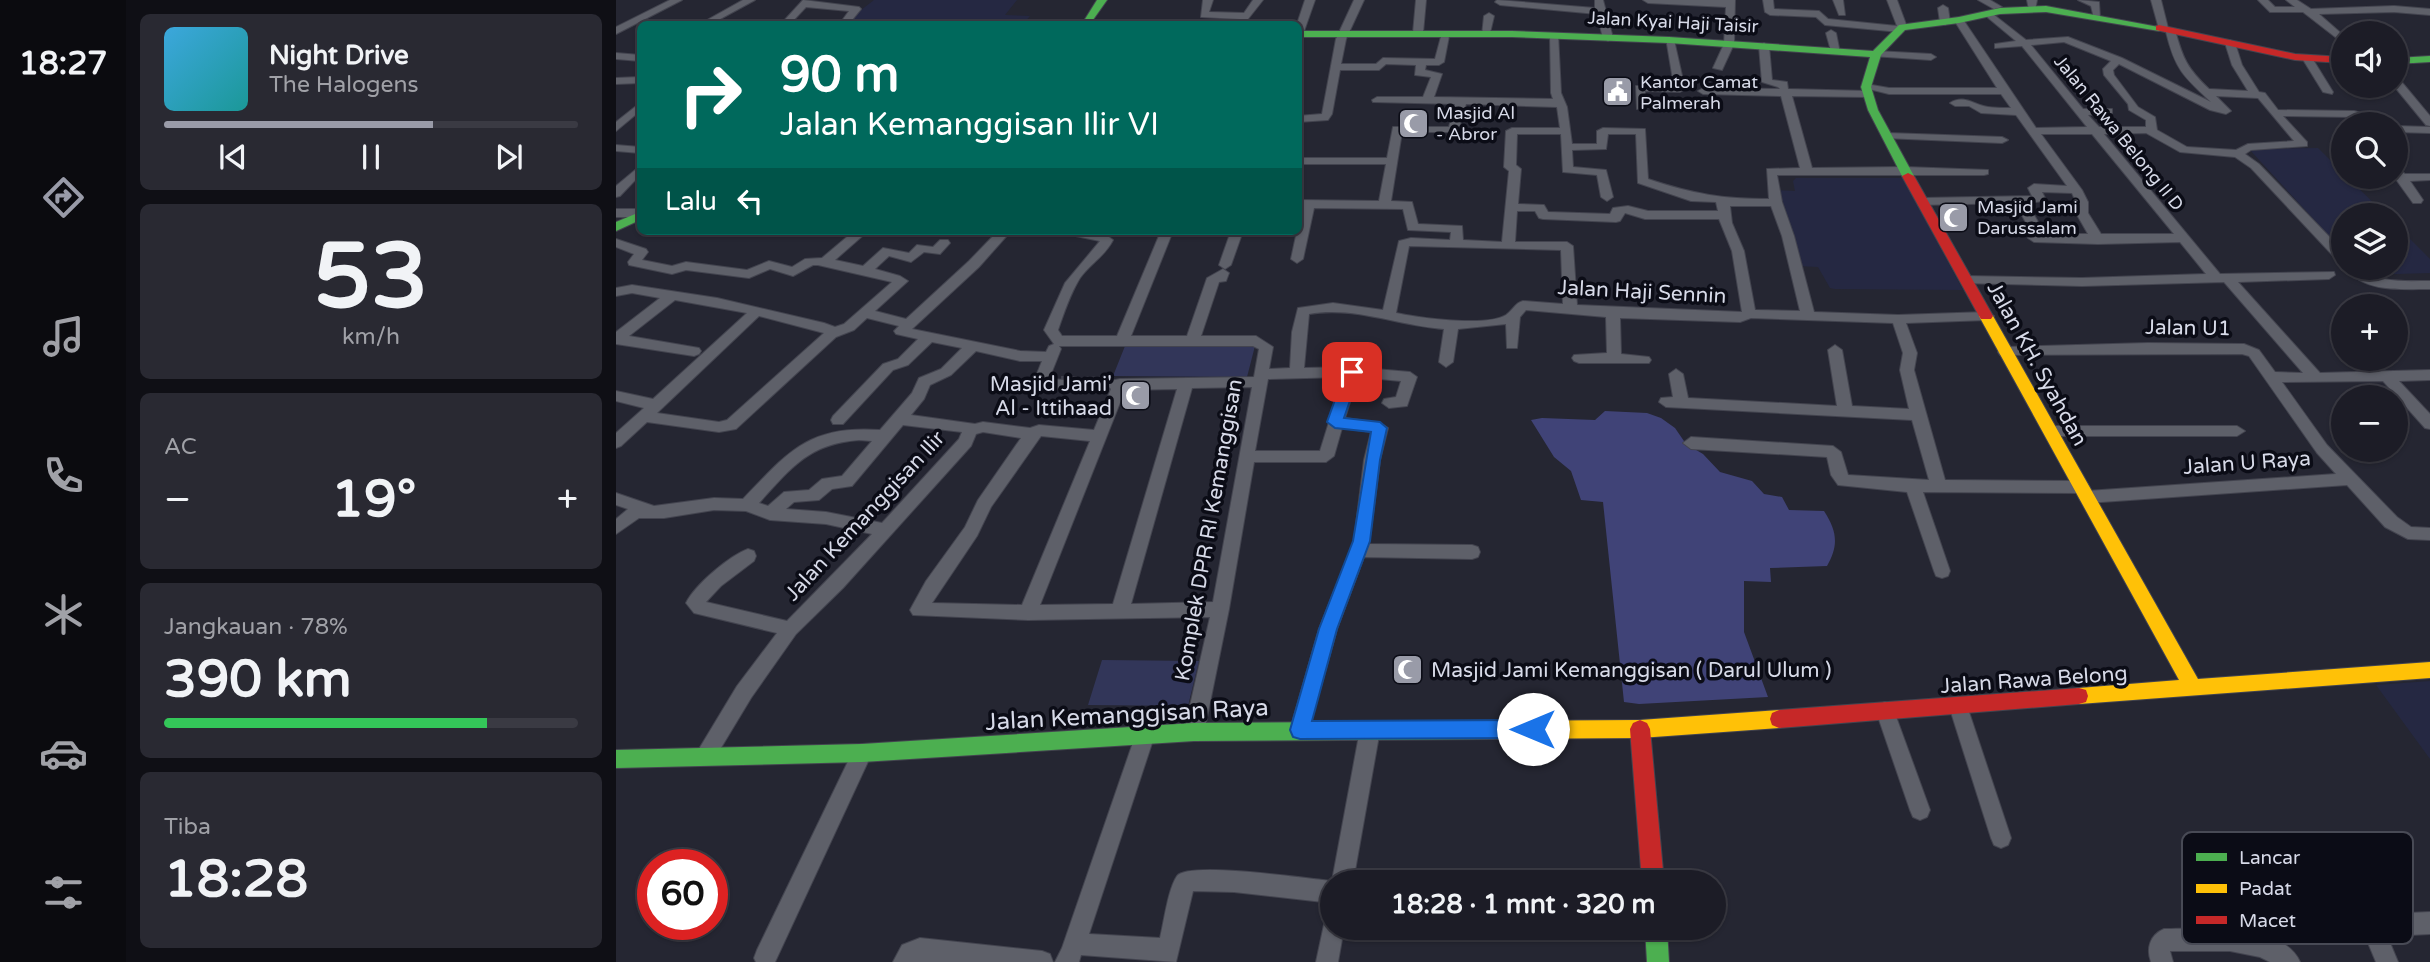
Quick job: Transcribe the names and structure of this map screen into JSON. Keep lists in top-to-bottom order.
{
  "streets": {
    "street": [
      "Jalan Kyai Haji Taisir",
      "Jalan Rawa Belong II D",
      "Jalan Haji Sennin",
      "Jalan U1",
      "Jalan KH. Syahdan",
      "Jalan U Raya",
      "Jalan Kemanggisan Ilir",
      "Komplek DPR RI Kemanggisan",
      "Jalan Rawa Belong",
      "Jalan Kemanggisan Raya"
    ]
  },
  "crossings": [
    ["Jalan Haji Sennin", "Jalan KH. Syahdan"],
    ["Jalan U1", "Jalan KH. Syahdan"],
    ["Jalan U1", "Jalan U Raya"],
    ["Jalan KH. Syahdan", "Jalan U Raya"],
    ["Jalan KH. Syahdan", "Jalan Rawa Belong"],
    ["Jalan Kemanggisan Ilir", "Jalan Kemanggisan Raya"],
    ["Komplek DPR RI Kemanggisan", "Jalan Kemanggisan Raya"],
    ["Jalan Rawa Belong", "Jalan Kemanggisan Raya"]
  ],
  "places": {
    "public building": ["Kantor Camat Palmerah"],
    "mosque": [
      "Masjid Al - Abror",
      "Masjid Jami Darussalam",
      "Masjid Jami' Al - Ittihaad",
      "Masjid Jami Kemanggisan ( Darul Ulum )"
    ]
  },
  "legend": ["Lancar", "Padat", "Macet"],
  "page": {
    "tabs": "18:27",
    "map_buttons": ["+", "−"],
    "turn": ["90 m", "Jalan Kemanggisan Ilir VI"],
    "song": ["Night Drive", "The Halogens"],
    "then": "Lalu",
    "tile": [
      ["53", "km/h"],
      "AC",
      ["Jangkauan · 78%", "390 km"],
      ["Tiba", "18:28"]
    ],
    "heat": ["−", "19°", "+"],
    "limit": "60",
    "trip": "18:28 · 1 mnt · 320 m"
  }
}
